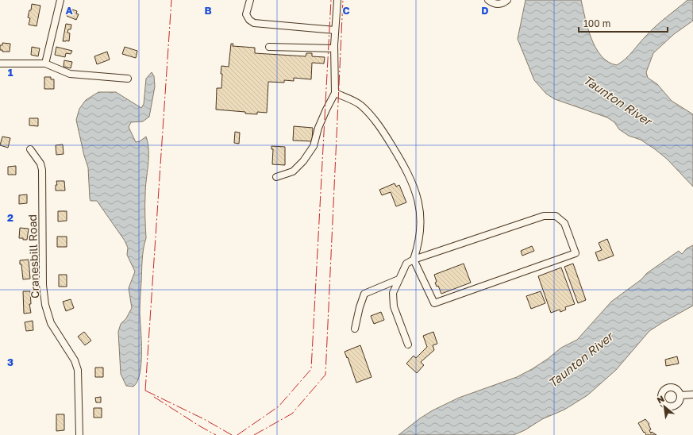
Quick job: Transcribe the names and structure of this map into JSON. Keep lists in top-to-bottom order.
{
  "streets": {
    "street": ["Cranesbill Road"]
  },
  "water": ["Taunton River"],
  "scale_bar": "100 m",
  "north": "top left",
  "grid": {
    "columns": [
      "A",
      "B",
      "C",
      "D"
    ],
    "rows": ["1", "2", "3"]
  }
}
